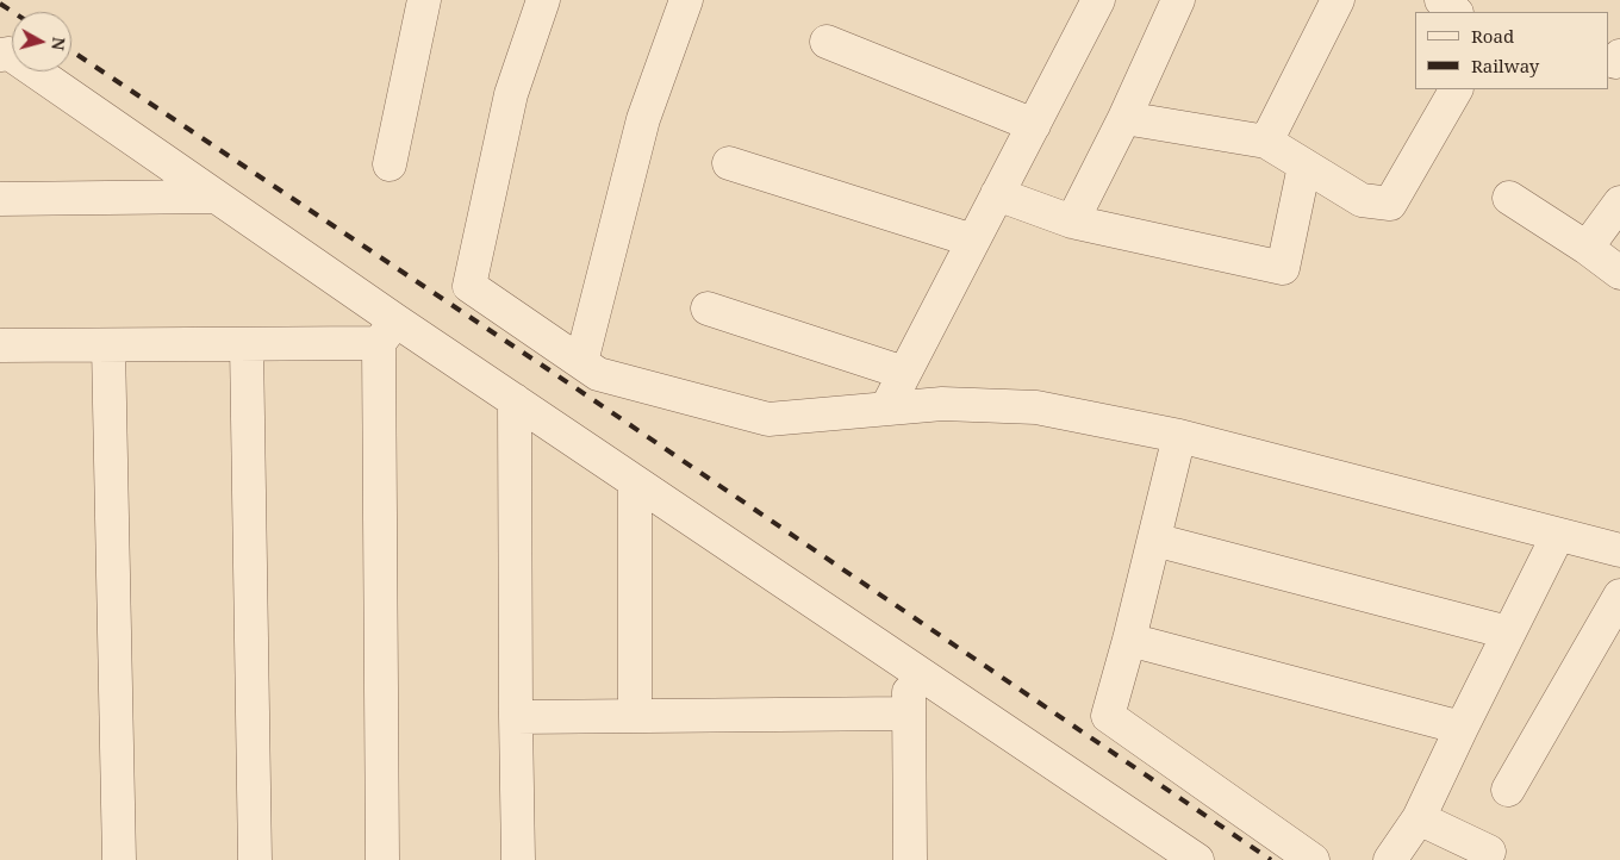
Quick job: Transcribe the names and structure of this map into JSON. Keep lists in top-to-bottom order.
{
  "legend": ["Road", "Railway"],
  "north": "right"
}
